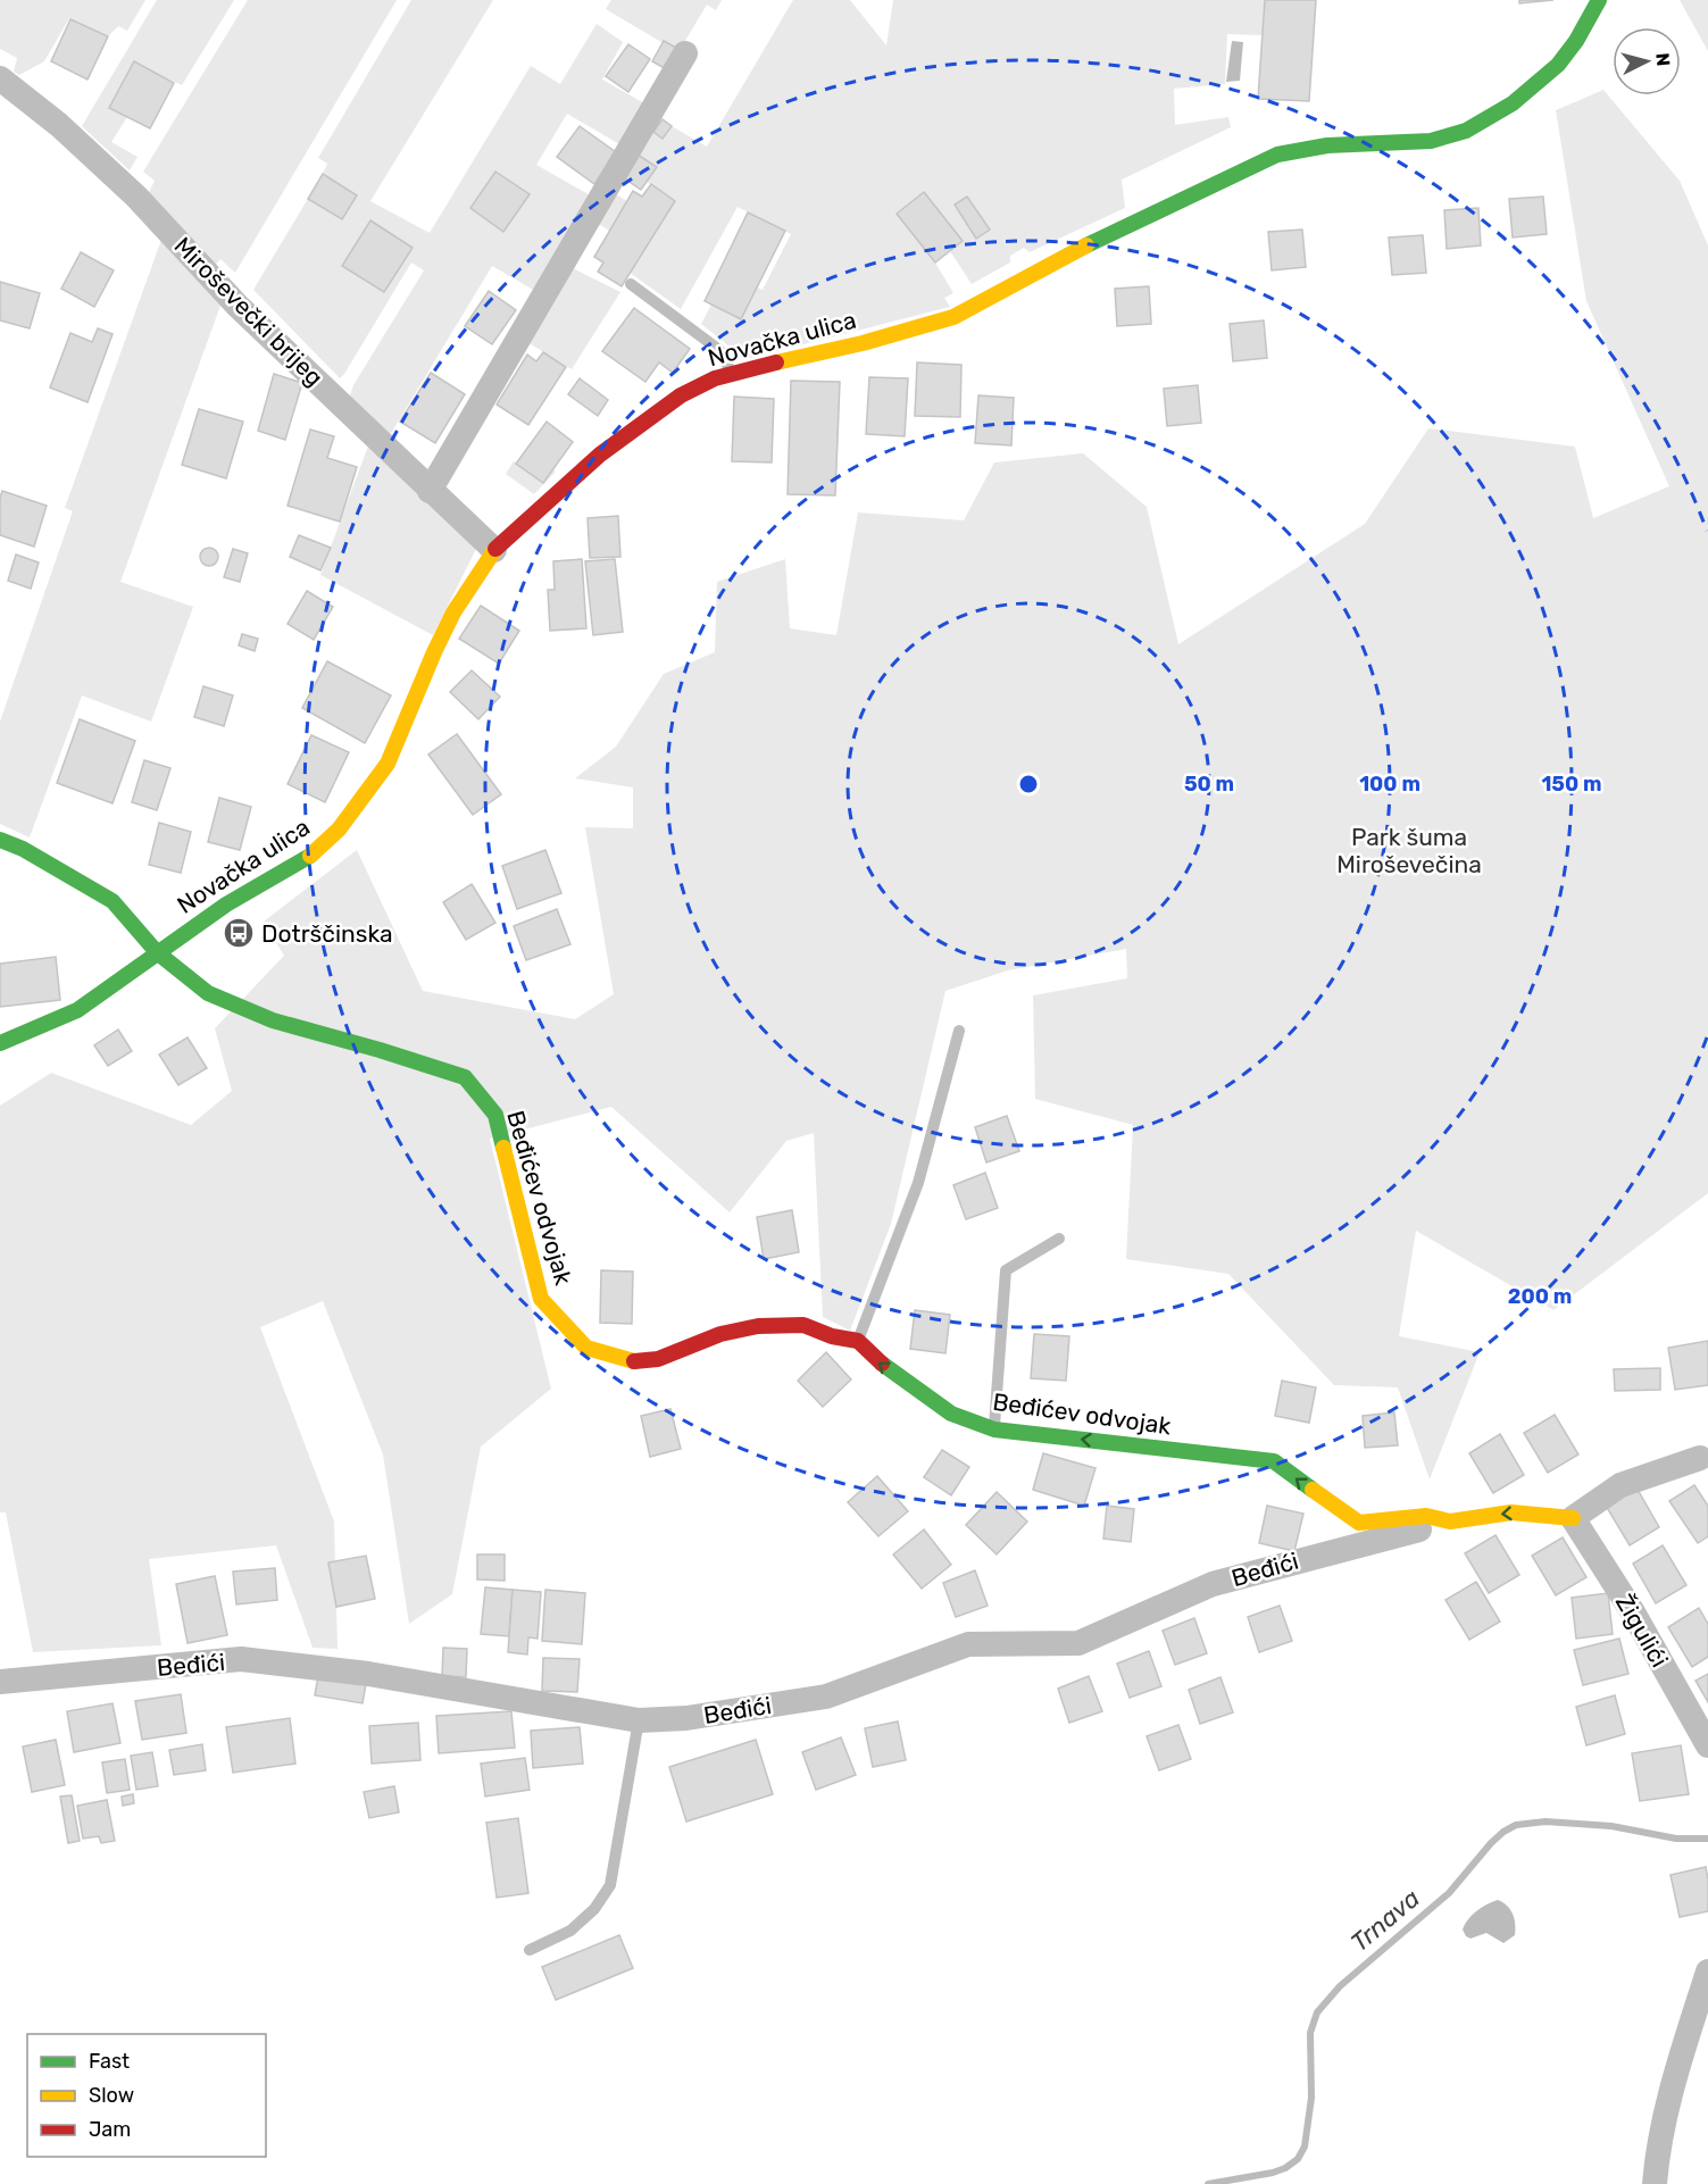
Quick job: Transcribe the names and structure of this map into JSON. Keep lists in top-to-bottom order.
{
  "streets": {
    "street": [
      "Miroševečki brijeg",
      "Novačka ulica",
      "Beđićev odvojak",
      "Beđići",
      "Žigulići"
    ]
  },
  "crossings": [
    ["Miroševečki brijeg", "Novačka ulica"],
    ["Novačka ulica", "Beđićev odvojak"],
    ["Beđićev odvojak", "Beđići"],
    ["Beđićev odvojak", "Žigulići"]
  ],
  "one_way": ["Beđićev odvojak"],
  "water": ["Trnava"],
  "parks": ["Park šuma Miroševečina"],
  "places": {
    "bus stop": ["Dotrščinska"]
  },
  "legend": ["Fast", "Slow", "Jam"],
  "north": "right",
  "rings": [
    "50 m",
    "100 m",
    "150 m",
    "200 m"
  ]
}
